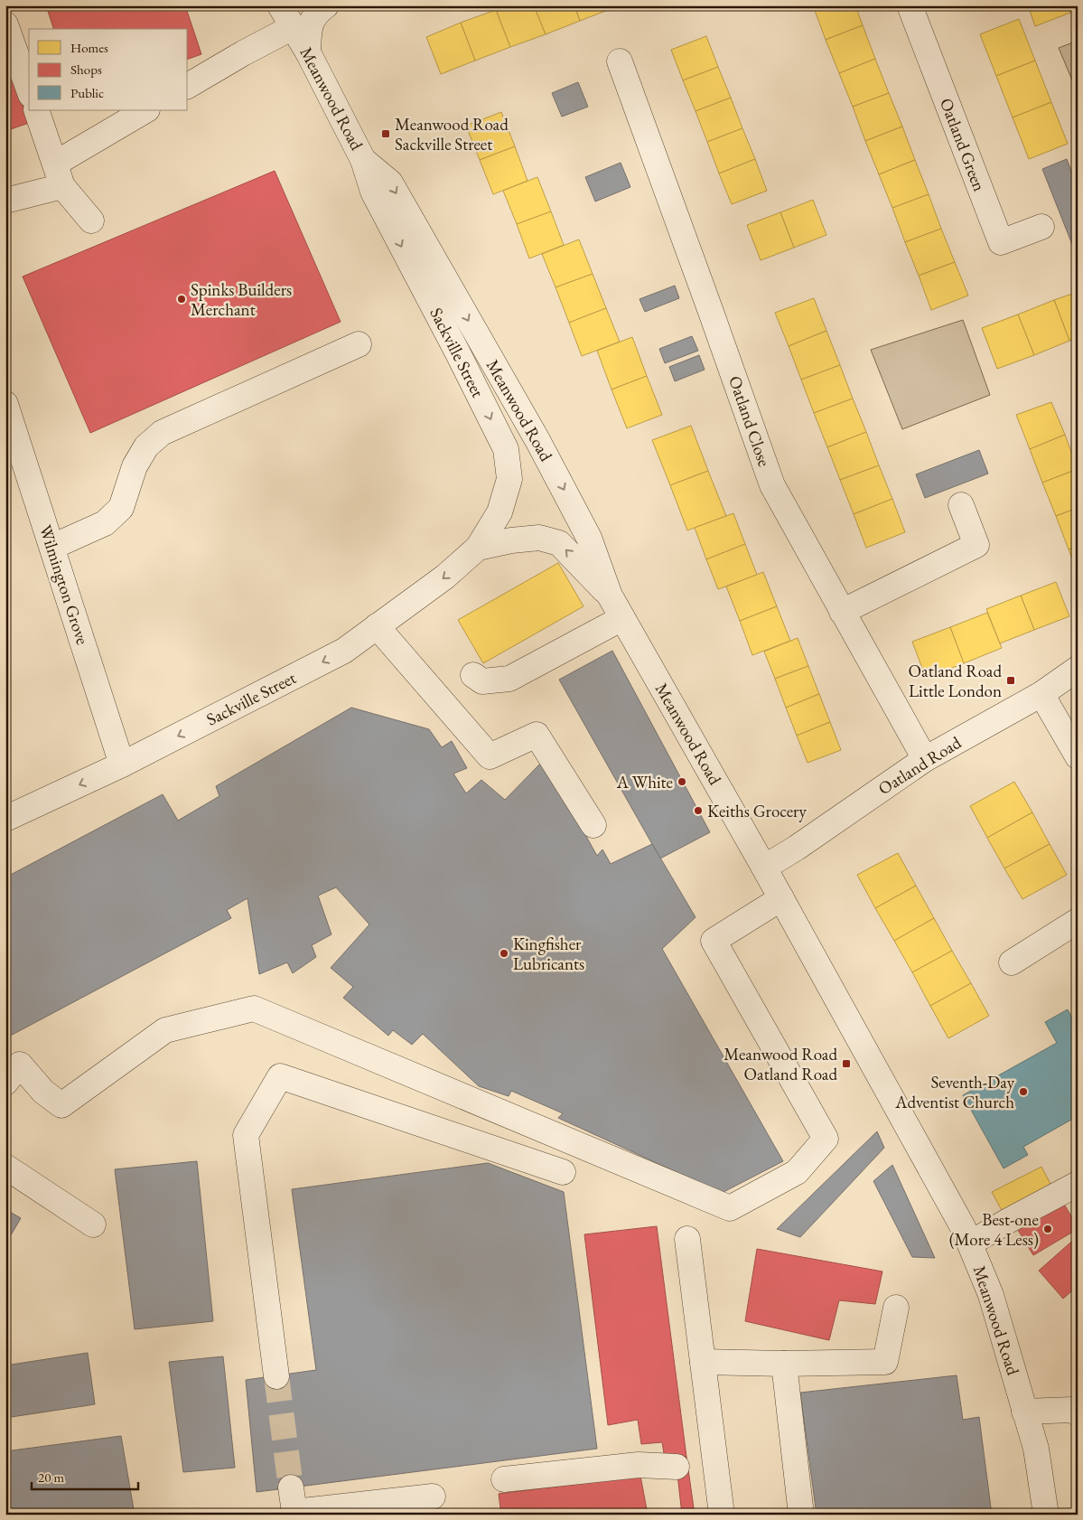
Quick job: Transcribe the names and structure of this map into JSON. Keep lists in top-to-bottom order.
{
  "streets": {
    "street": [
      "Meanwood Road",
      "Oatland Green",
      "Sackville Street",
      "Oatland Close",
      "Wilmington Grove",
      "Oatland Road"
    ]
  },
  "crossings": [
    ["Meanwood Road", "Sackville Street"],
    ["Meanwood Road", "Oatland Road"],
    ["Sackville Street", "Wilmington Grove"],
    ["Oatland Close", "Oatland Road"]
  ],
  "places": {
    "transit": ["Meanwood Road Sackville Street", "Oatland Road Little London", "Meanwood Road Oatland Road"],
    "other": [
      "Spinks Builders Merchant",
      "A White",
      "Keiths Grocery",
      "Kingfisher Lubricants",
      "Seventh-Day Adventist Church",
      "Best-one (More 4 Less)"
    ]
  },
  "legend": ["Homes", "Shops", "Public"],
  "scale_bar": "20 m"
}
